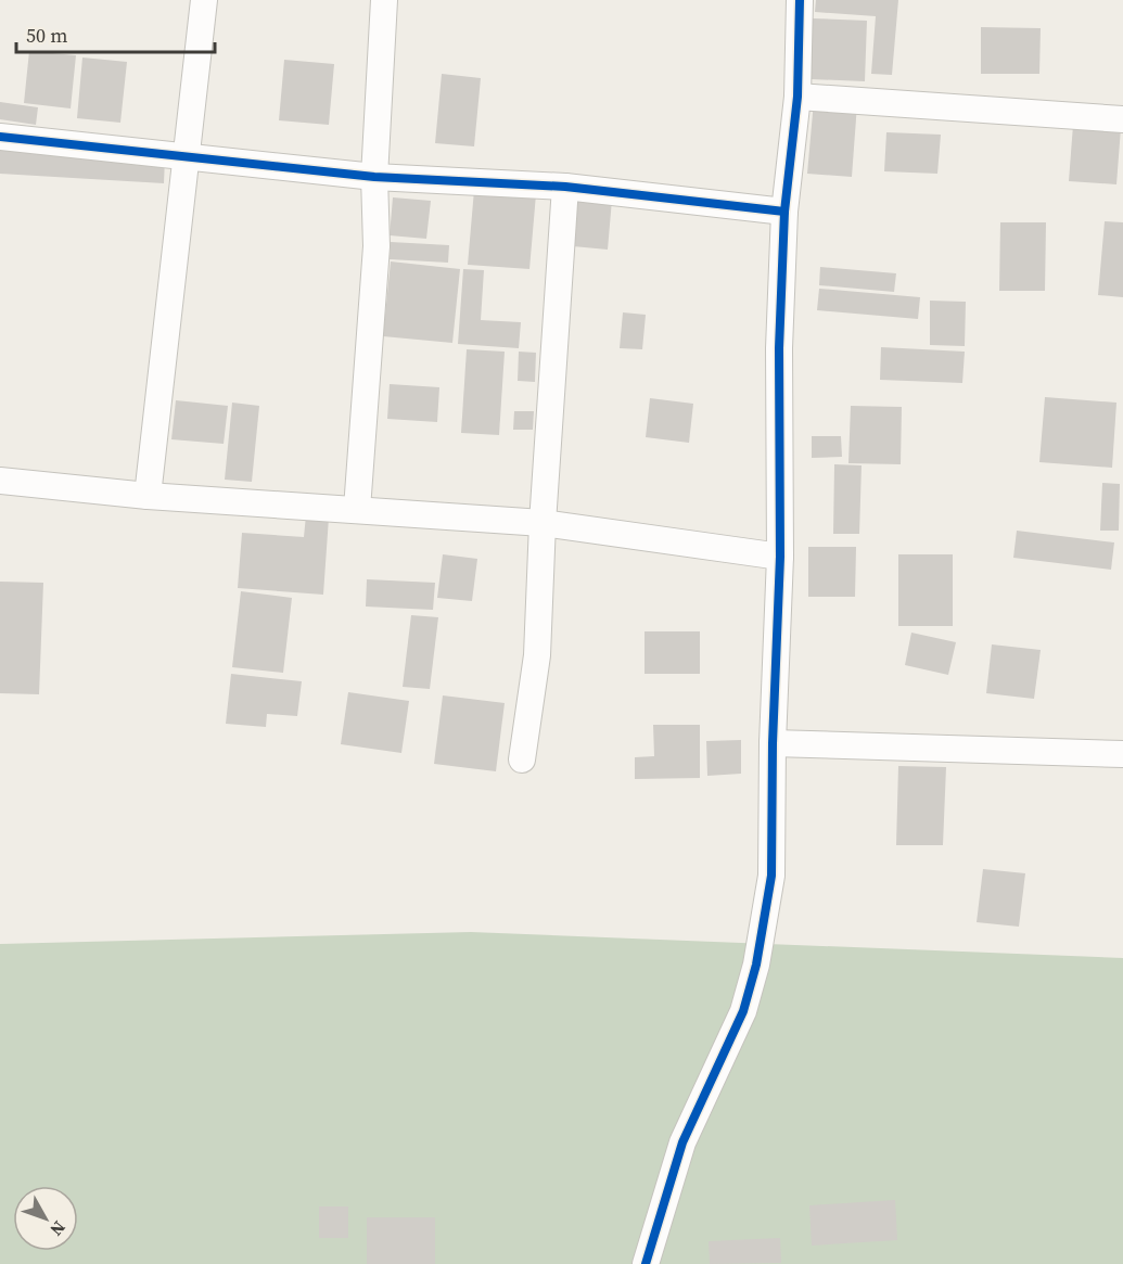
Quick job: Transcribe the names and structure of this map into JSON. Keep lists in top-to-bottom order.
{
  "scale_bar": "50 m",
  "north": "bottom right"
}
